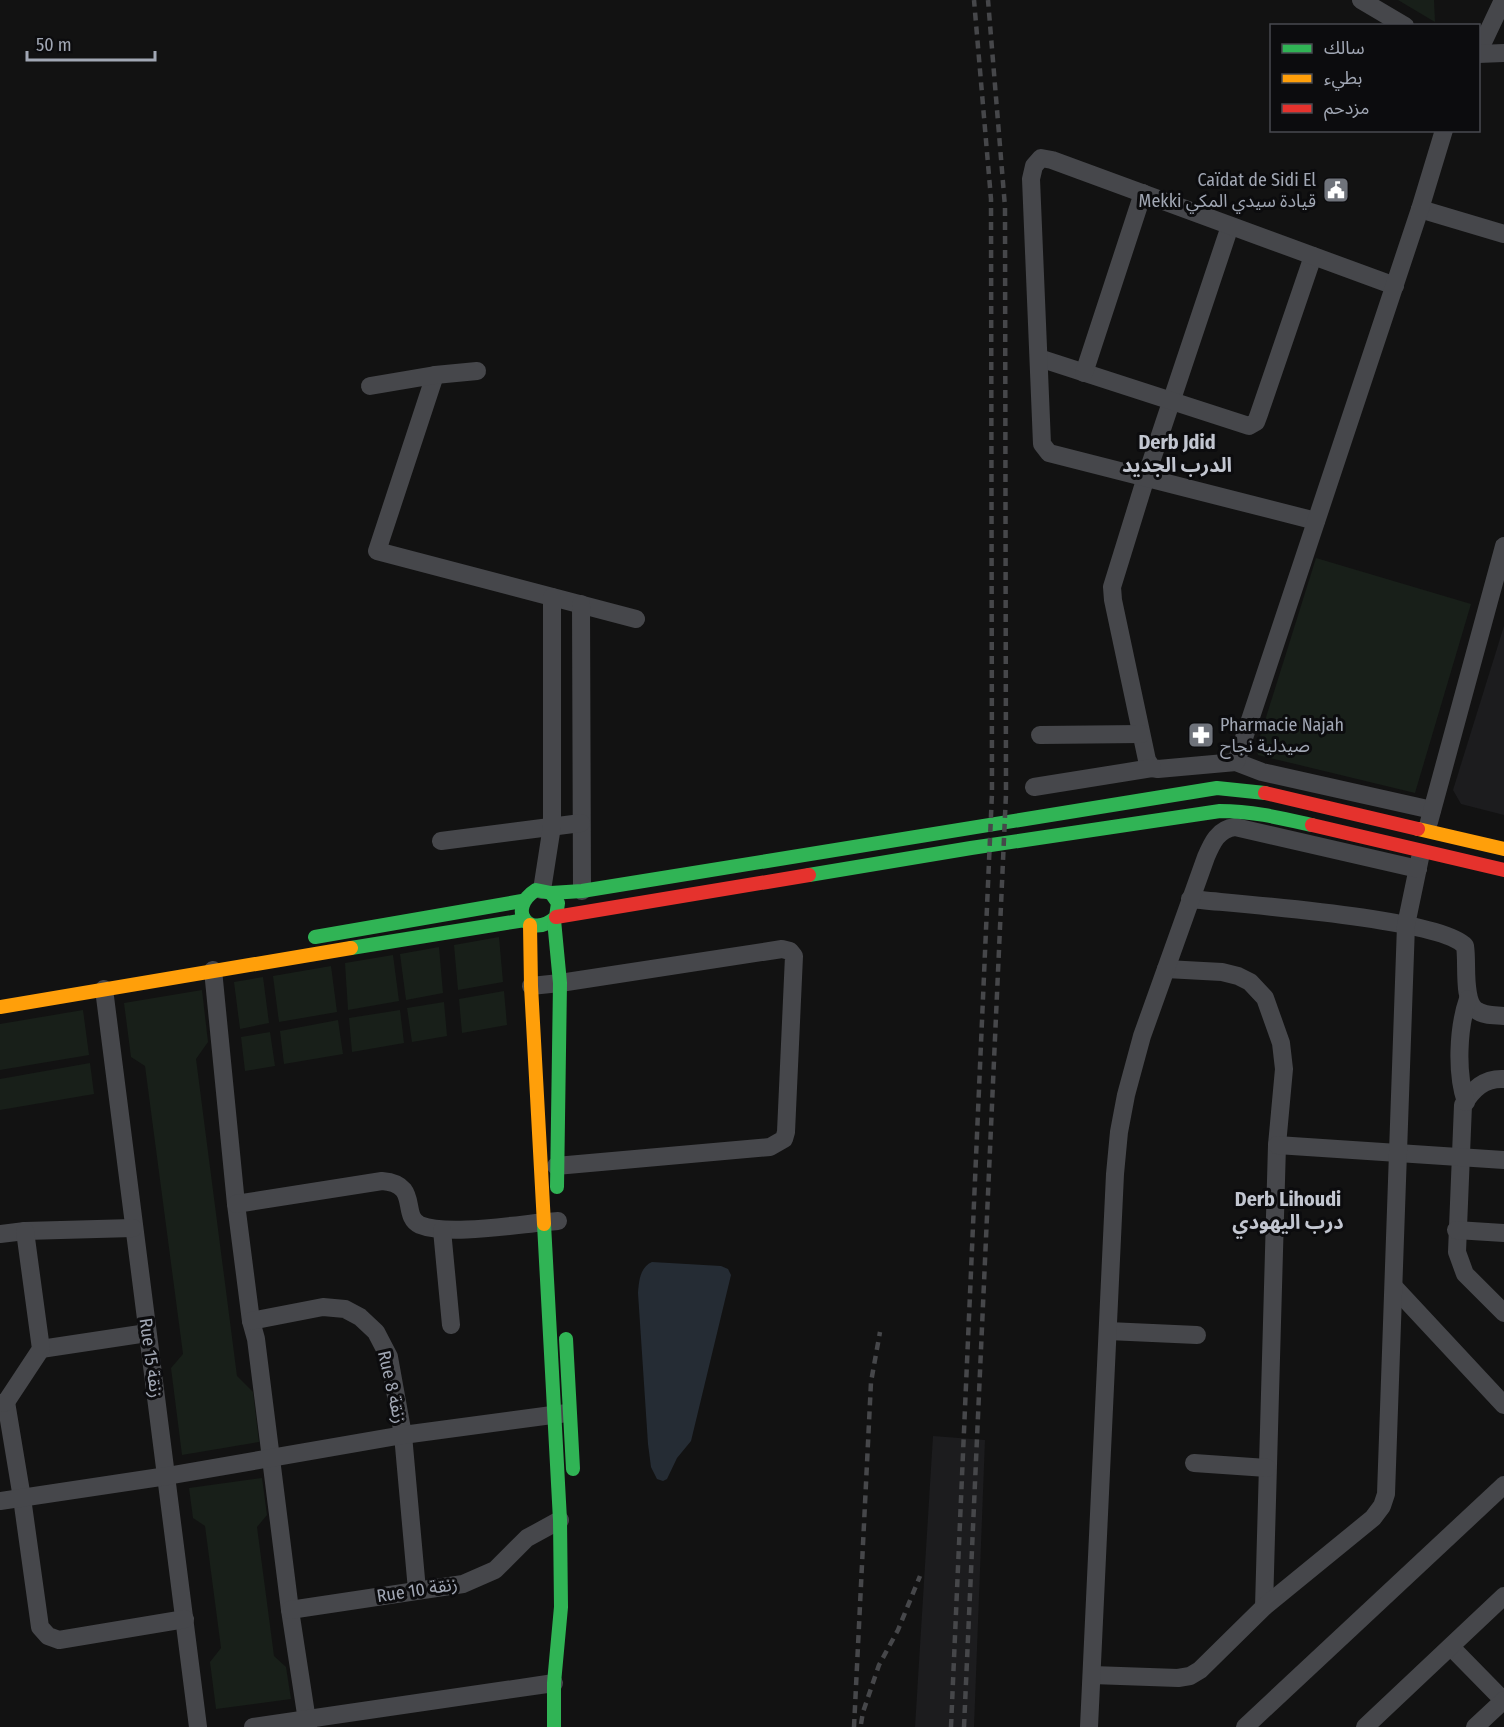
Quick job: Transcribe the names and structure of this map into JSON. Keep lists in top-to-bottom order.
{
  "streets": {
    "street": ["Rue 15 زنقة", "Rue 8 زنقة", "Rue 10 زنقة"]
  },
  "crossings": [
    ["Rue 8 زنقة", "Rue 10 زنقة"]
  ],
  "districts": ["Derb Jdid الدرب الجديد", "Derb Lihoudi درب اليهودي"],
  "places": {
    "public building": ["Caïdat de Sidi El Mekki قيادة سيدي المكي"],
    "pharmacy": ["Pharmacie Najah صيدلية نجاح"]
  },
  "legend": ["سالك", "بطيء", "مزدحم"],
  "scale_bar": "50 m"
}
